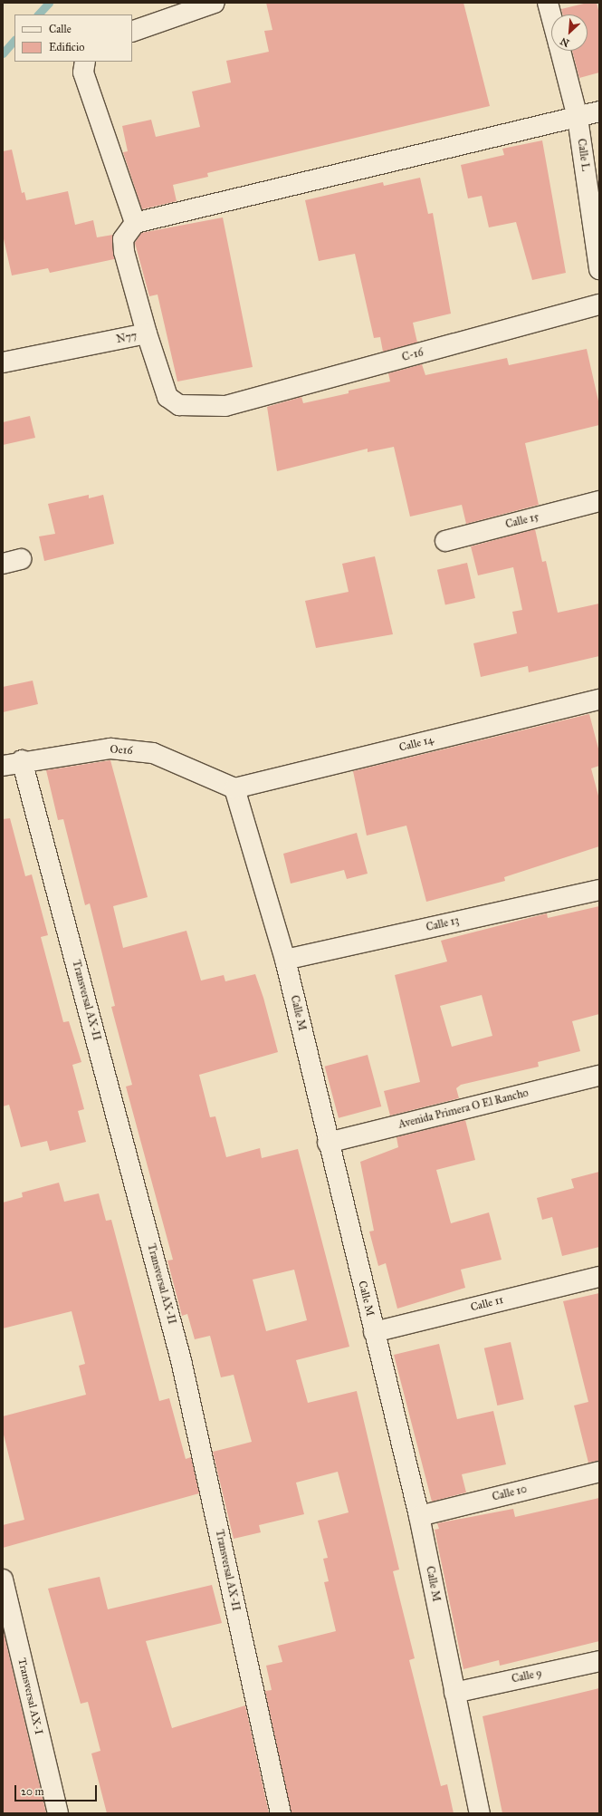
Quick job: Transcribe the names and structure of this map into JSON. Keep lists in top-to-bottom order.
{
  "streets": {
    "street": [
      "Calle L",
      "N77",
      "C-16",
      "Calle 15",
      "Calle 14",
      "Oe16",
      "Calle 13",
      "Transversal AX-II",
      "Calle M",
      "Avenida Primera O El Rancho",
      "Calle 11",
      "Calle 10",
      "Calle 9",
      "Transversal AX-I"
    ]
  },
  "crossings": [
    ["N77", "C-16"],
    ["Calle 14", "Oe16"],
    ["Calle 14", "Calle M"],
    ["Oe16", "Transversal AX-II"],
    ["Oe16", "Calle M"],
    ["Calle 13", "Calle M"],
    ["Calle M", "Avenida Primera O El Rancho"],
    ["Calle M", "Calle 11"],
    ["Calle M", "Calle 10"],
    ["Calle M", "Calle 9"]
  ],
  "legend": ["Calle", "Edificio"],
  "scale_bar": "20 m",
  "north": "bottom left"
}
